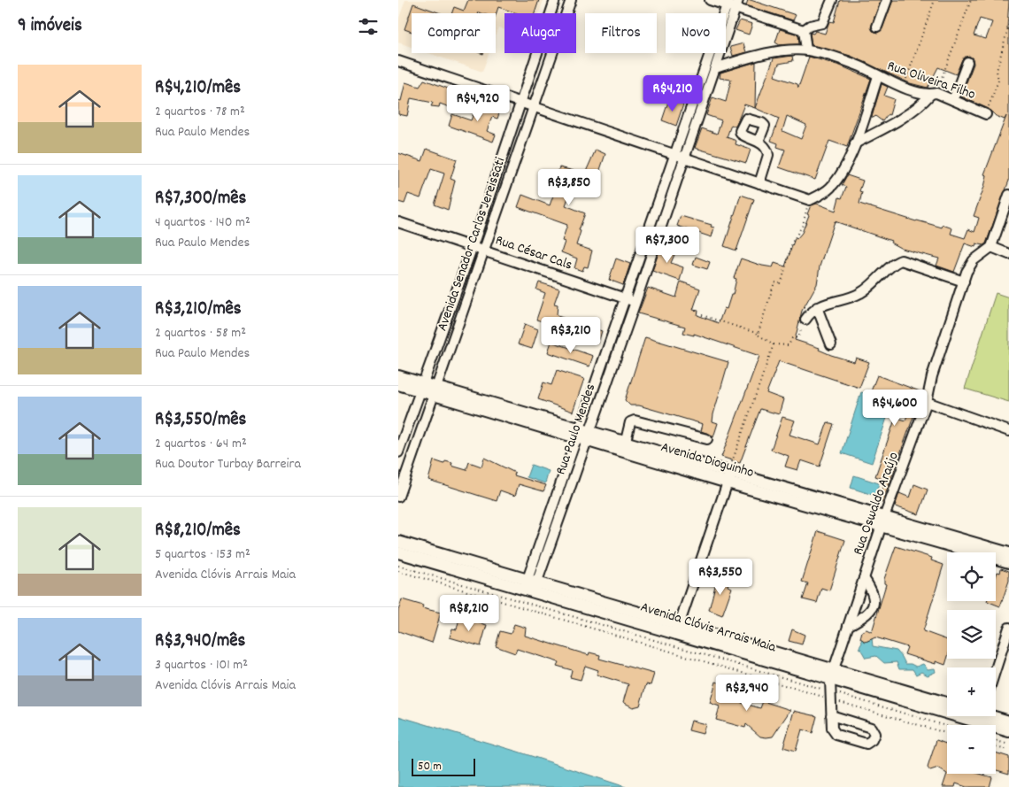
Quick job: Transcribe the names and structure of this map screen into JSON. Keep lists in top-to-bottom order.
{
  "streets": {
    "main road": ["Avenida Dioguinho", "Avenida Clóvis Arrais Maia"],
    "street": [
      "Rua Oliveira Filho",
      "Avenida Senador Carlos Jereissati",
      "Rua César Cals",
      "Rua Paulo Mendes",
      "Rua Oswaldo Araújo"
    ]
  },
  "crossings": [
    ["Rua Oliveira Filho", "Rua Paulo Mendes"],
    ["Avenida Senador Carlos Jereissati", "Rua César Cals"],
    ["Avenida Senador Carlos Jereissati", "Avenida Dioguinho"],
    ["Rua César Cals", "Rua Paulo Mendes"],
    ["Rua Paulo Mendes", "Avenida Dioguinho"],
    ["Rua Paulo Mendes", "Avenida Clóvis Arrais Maia"],
    ["Avenida Dioguinho", "Rua Oswaldo Araújo"],
    ["Rua Oswaldo Araújo", "Avenida Clóvis Arrais Maia"]
  ],
  "scale_bar": "50 m",
  "page": {
    "heading": "9 imóveis",
    "chip": [
      "Comprar",
      "Alugar",
      "Filtros",
      "Novo"
    ],
    "list": [
      {
        "name": "R$4,210/mês",
        "note": "2 quartos · 78 m² · Rua Paulo Mendes"
      },
      {
        "name": "R$7,300/mês",
        "note": "4 quartos · 140 m² · Rua Paulo Mendes"
      },
      {
        "name": "R$3,210/mês",
        "note": "2 quartos · 58 m² · Rua Paulo Mendes"
      },
      {
        "name": "R$3,550/mês",
        "note": "2 quartos · 64 m² · Rua Doutor Turbay Barreira"
      },
      {
        "name": "R$8,210/mês",
        "note": "5 quartos · 153 m² · Avenida Clóvis Arrais Maia"
      },
      {
        "name": "R$3,940/mês",
        "note": "3 quartos · 101 m² · Avenida Clóvis Arrais Maia"
      }
    ],
    "price": [
      "R$4,210",
      "R$4,920",
      "R$3,850",
      "R$7,300",
      "R$3,210",
      "R$4,600",
      "R$3,550",
      "R$8,210",
      "R$3,940"
    ],
    "map_buttons": ["+", "−"],
    "scale": "50 m"
  }
}
